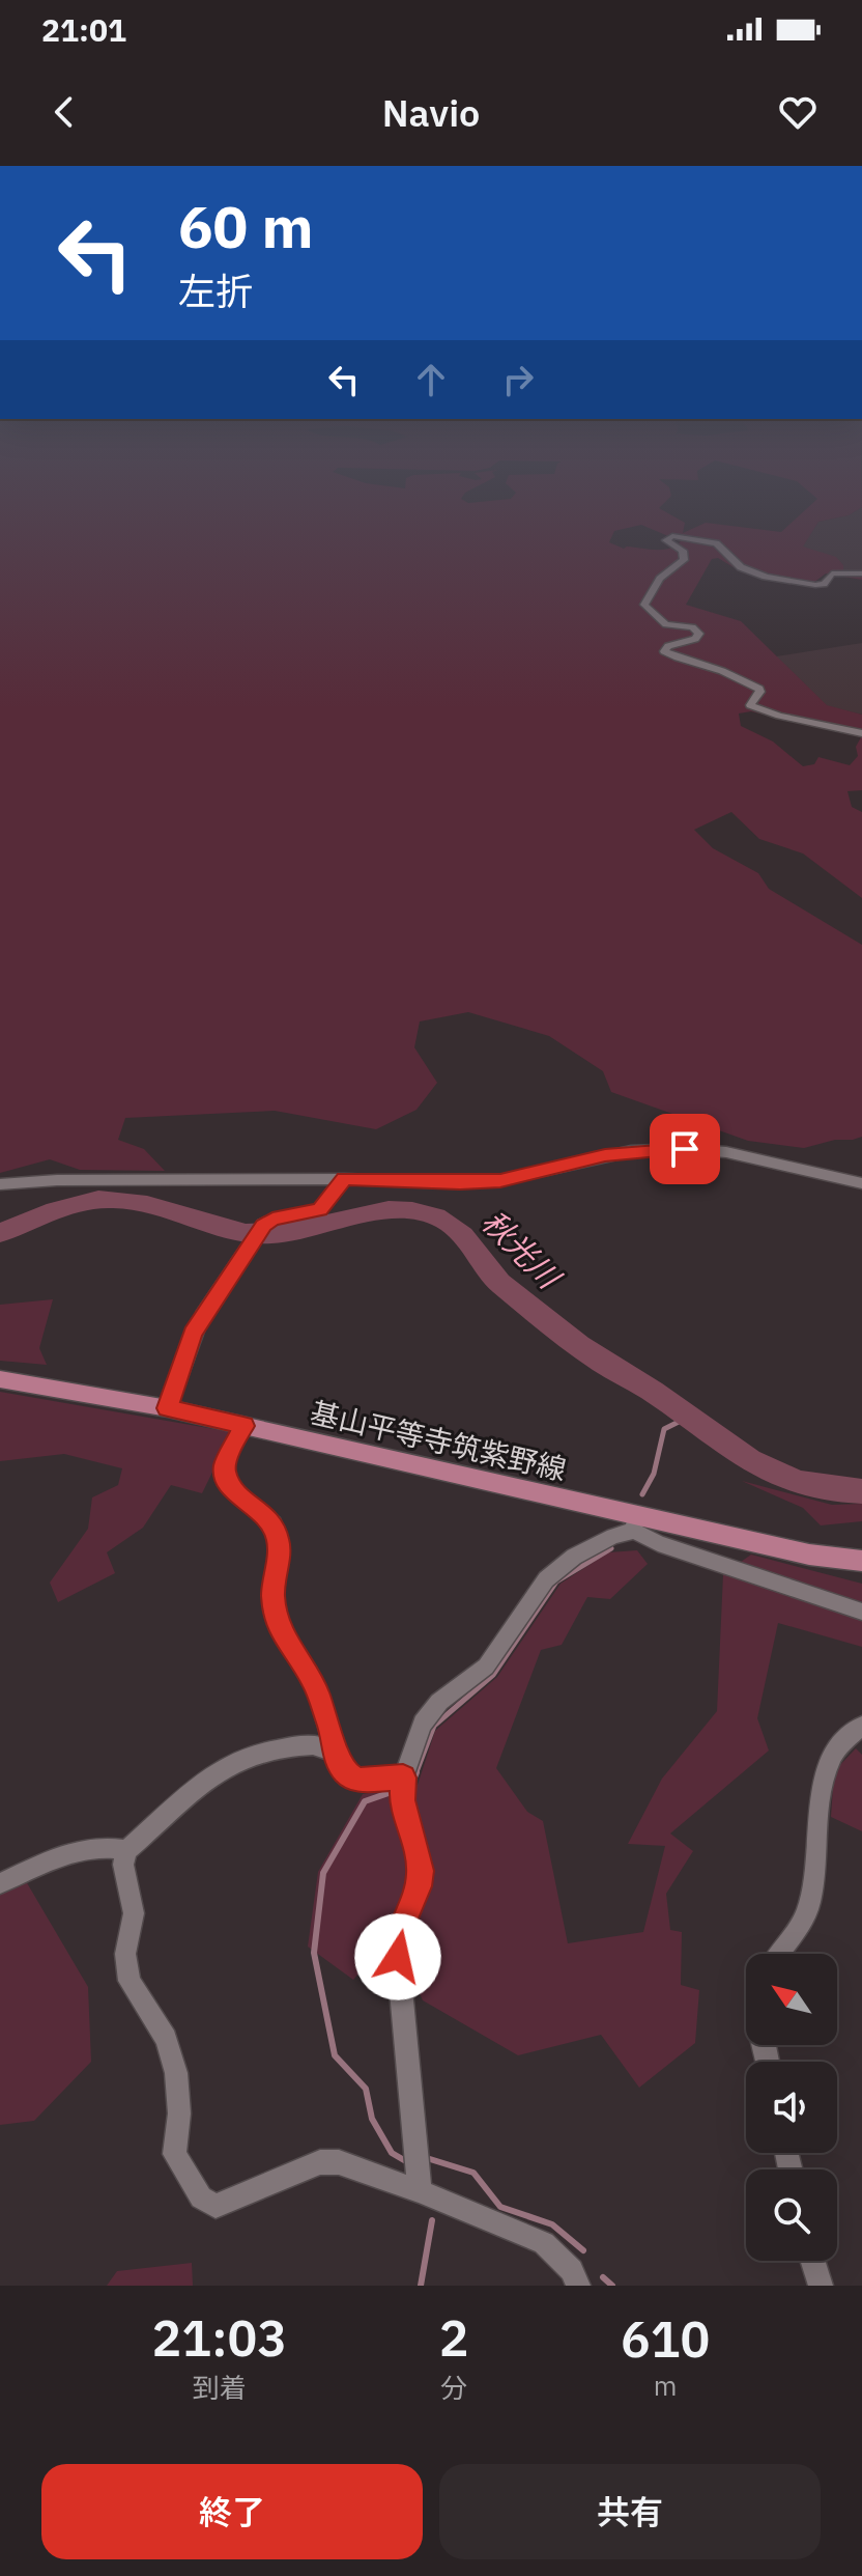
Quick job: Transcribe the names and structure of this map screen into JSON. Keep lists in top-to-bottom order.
{
  "streets": {
    "main road": ["基山平等寺筑紫野線"]
  },
  "water": ["秋光川"],
  "north": "top left",
  "page": {
    "status": "21:01",
    "header": "Navio",
    "turn": ["60 m", "左折"],
    "eta": [
      "21:03",
      "到着",
      "2",
      "分",
      "610",
      "m"
    ],
    "buttons": ["終了", "共有"]
  }
}
